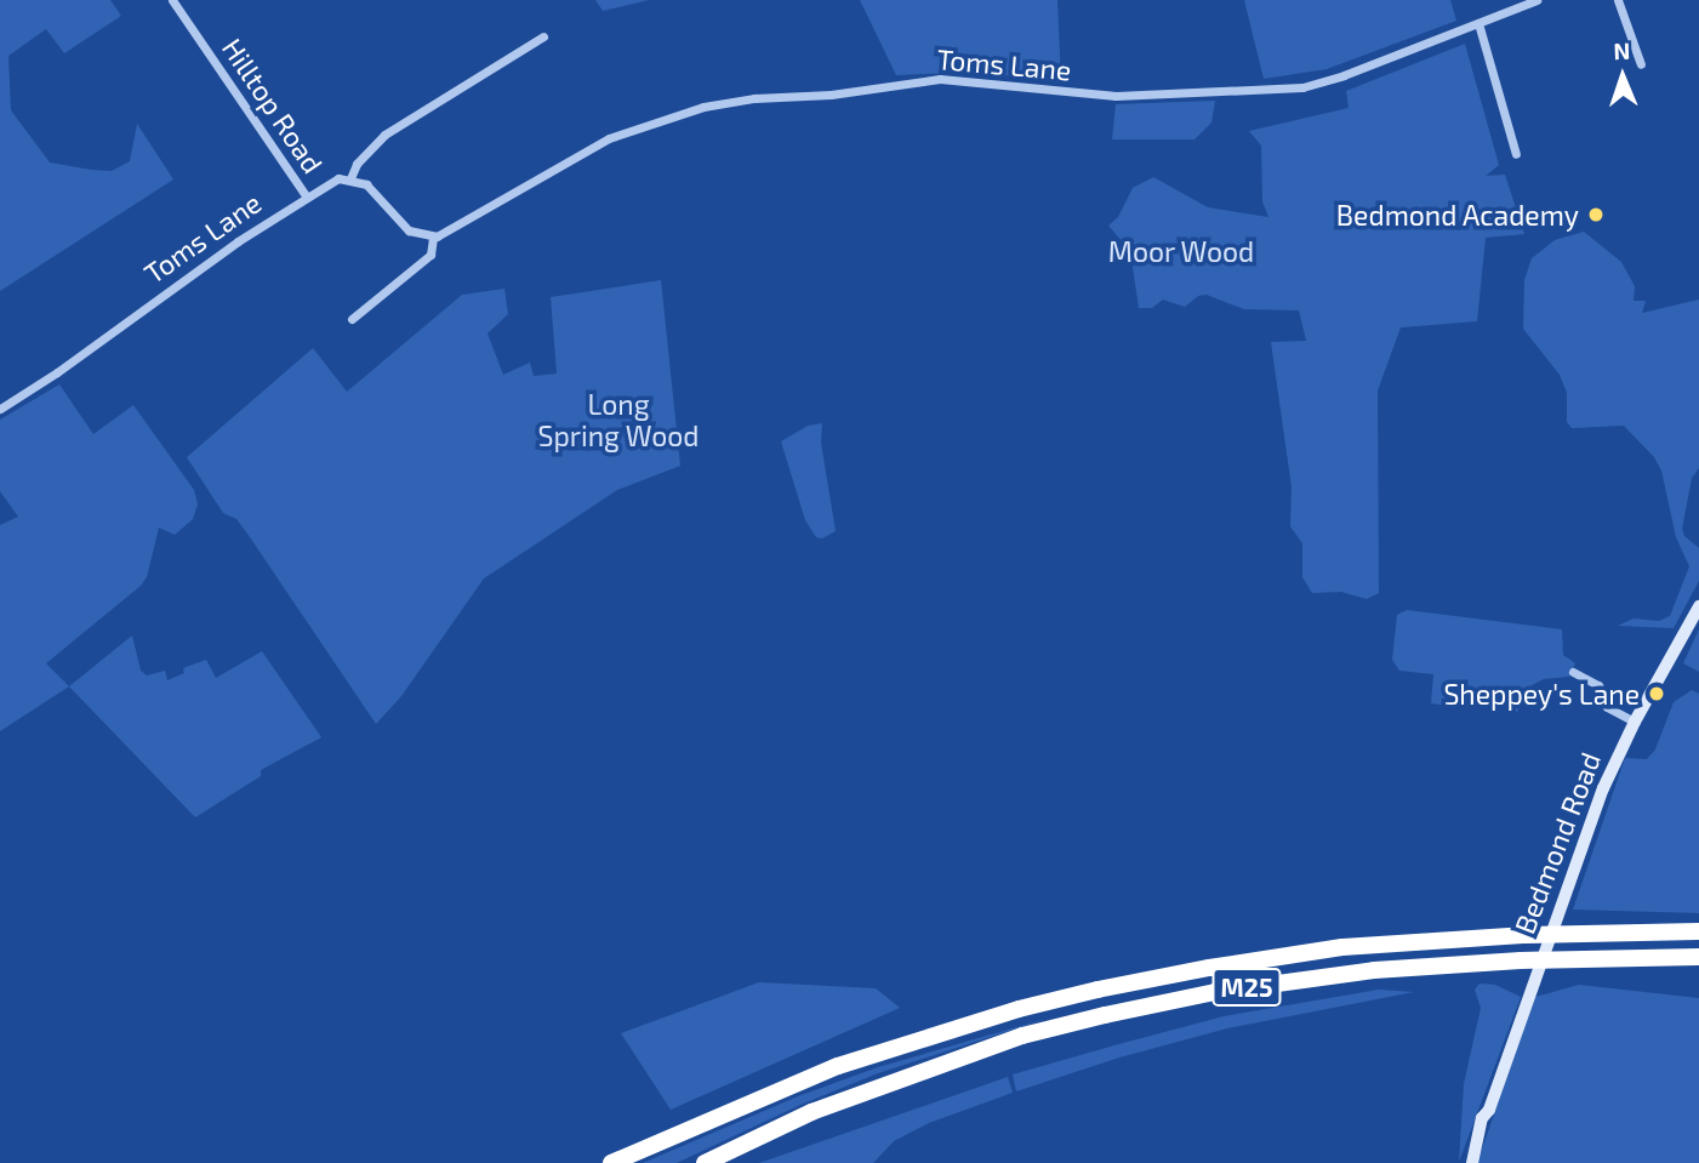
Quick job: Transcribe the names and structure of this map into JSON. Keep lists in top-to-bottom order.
{
  "streets": {
    "highway": ["M25"],
    "street": ["Toms Lane", "Hilltop Road", "Bedmond Road"]
  },
  "crossings": [
    ["Toms Lane", "Hilltop Road"]
  ],
  "parks": ["Moor Wood", "Long Spring Wood"],
  "places": ["Bedmond Academy", "Sheppey's Lane"],
  "north": "top"
}
